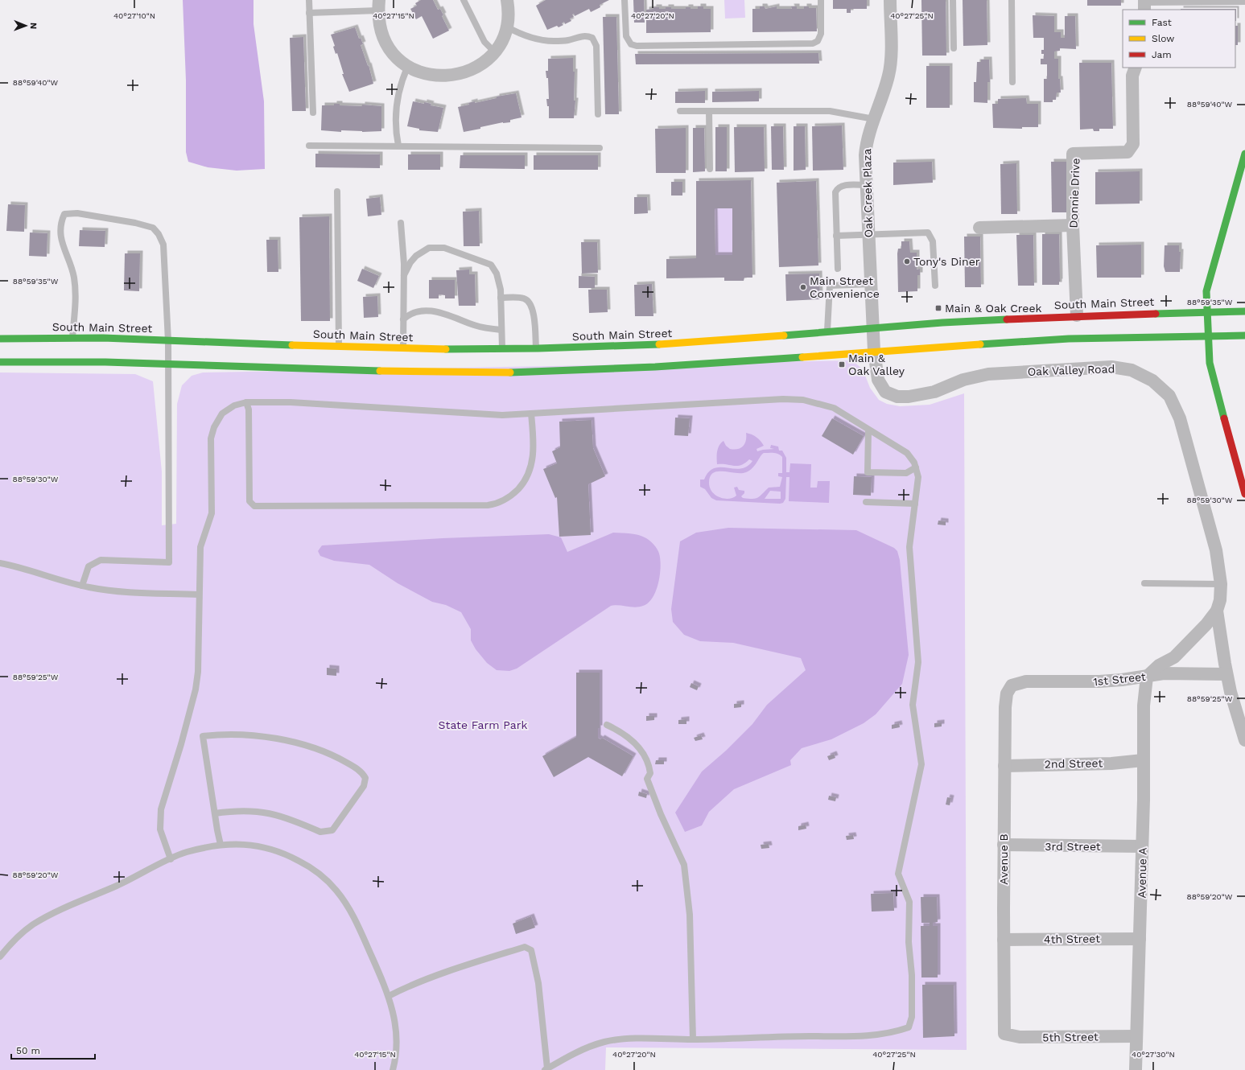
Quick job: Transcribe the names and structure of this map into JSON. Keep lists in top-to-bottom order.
{
  "streets": {
    "highway": ["South Main Street"],
    "street": [
      "Oak Creek Plaza",
      "Donnie Drive",
      "Oak Valley Road",
      "1st Street",
      "2nd Street",
      "3rd Street",
      "Avenue B",
      "Avenue A",
      "4th Street",
      "5th Street"
    ]
  },
  "crossings": [
    ["Oak Creek Plaza", "South Main Street"],
    ["Oak Creek Plaza", "Oak Valley Road"],
    ["Donnie Drive", "South Main Street"],
    ["Oak Valley Road", "1st Street"],
    ["Oak Valley Road", "Avenue A"],
    ["1st Street", "Avenue B"],
    ["1st Street", "Avenue A"],
    ["2nd Street", "Avenue B"],
    ["2nd Street", "Avenue A"],
    ["3rd Street", "Avenue B"],
    ["3rd Street", "Avenue A"],
    ["Avenue B", "4th Street"],
    ["Avenue B", "5th Street"],
    ["Avenue A", "4th Street"],
    ["Avenue A", "5th Street"]
  ],
  "parks": ["State Farm Park"],
  "places": {
    "other": ["Tony's Diner", "Main Street Convenience"],
    "transit": ["Main & Oak Creek", "Main & Oak Valley"]
  },
  "legend": ["Fast", "Slow", "Jam"],
  "scale_bar": "50 m",
  "north": "right",
  "coordinates": [
    "40°27'10\"N",
    "40°27'15\"N",
    "40°27'20\"N",
    "40°27'25\"N",
    "88°59'40\"W",
    "88°59'35\"W",
    "88°59'30\"W",
    "88°59'25\"W",
    "88°59'20\"W",
    "40°27'30\"N"
  ]
}
